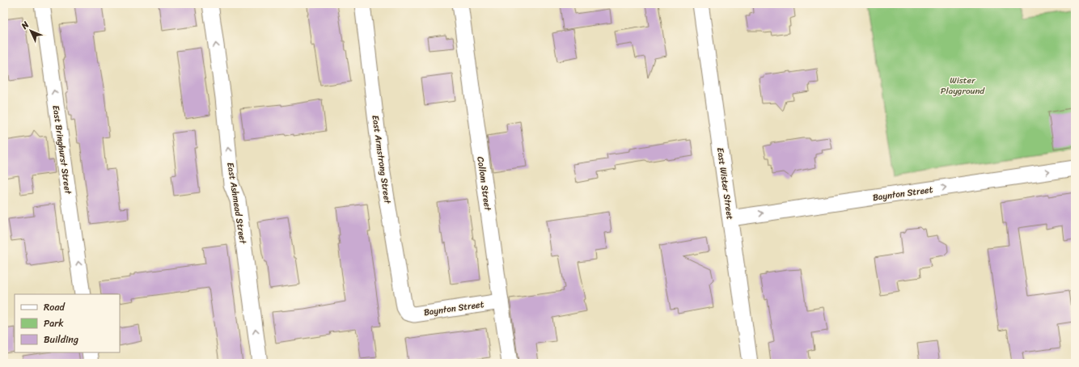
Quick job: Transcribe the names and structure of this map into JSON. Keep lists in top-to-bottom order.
{
  "streets": {
    "street": [
      "East Bringhurst Street",
      "East Armstrong Street",
      "Collom Street",
      "East Wister Street",
      "Baynton Street",
      "East Ashmead Street"
    ]
  },
  "crossings": [
    ["East Armstrong Street", "Baynton Street"],
    ["Collom Street", "Baynton Street"],
    ["East Wister Street", "Baynton Street"]
  ],
  "one_way": ["East Bringhurst Street", "Baynton Street", "East Ashmead Street"],
  "parks": ["Wister Playground"],
  "legend": ["Road", "Park", "Building"],
  "north": "top left"
}
